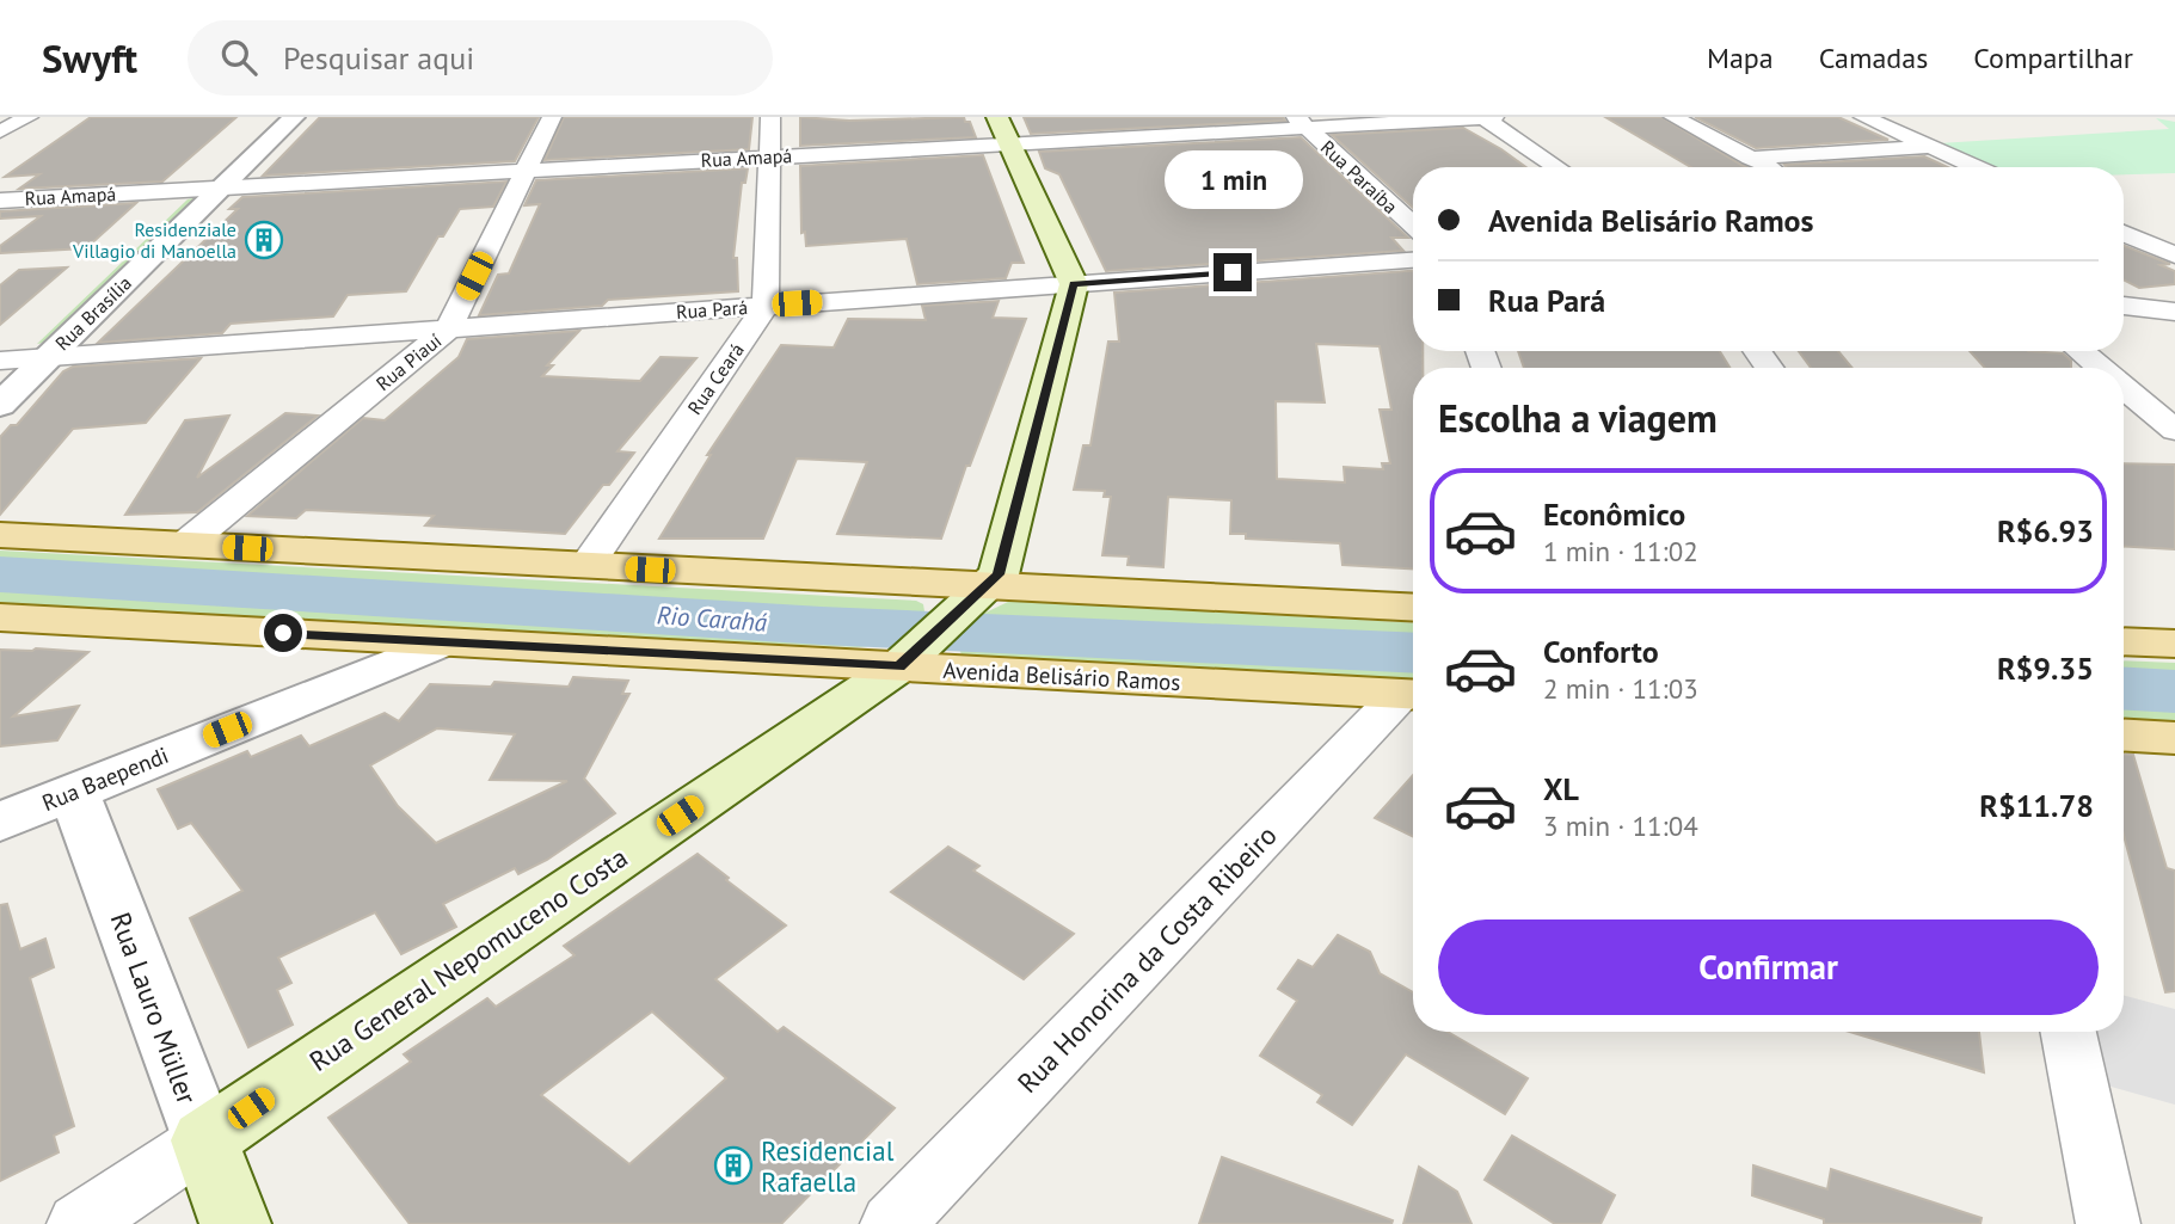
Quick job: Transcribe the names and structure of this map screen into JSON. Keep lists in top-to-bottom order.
{
  "streets": {
    "main road": ["Avenida Belisário Ramos", "Rua General Nepomuceno Costa", "Rua Lauro Müller"],
    "street": [
      "Rua Amapá",
      "Rua Paraíba",
      "Rua Pará",
      "Rua Brasília",
      "Rua Piauí",
      "Rua Ceará",
      "Rua Baependi",
      "Rua Honorina da Costa Ribeiro"
    ]
  },
  "crossings": [
    ["Rua Amapá", "Rua Paraíba"],
    ["Rua Amapá", "Rua Brasília"],
    ["Rua Amapá", "Rua Piauí"],
    ["Rua Pará", "Rua Brasília"],
    ["Rua Pará", "Rua Piauí"],
    ["Rua Pará", "Rua Ceará"],
    ["Avenida Belisário Ramos", "Rua Baependi"],
    ["Avenida Belisário Ramos", "Rua General Nepomuceno Costa"],
    ["Avenida Belisário Ramos", "Rua Honorina da Costa Ribeiro"],
    ["Rua Baependi", "Rua Lauro Müller"],
    ["Rua General Nepomuceno Costa", "Rua Lauro Müller"]
  ],
  "water": ["Rio Carahá"],
  "places": {
    "building": ["Residenziale Villagio di Manoella", "Residencial Rafaella"]
  },
  "page": {
    "header": "Swyft",
    "search": "Pesquisar aqui",
    "nav": ["Mapa", "Camadas", "Compartilhar"],
    "bubble": "1 min",
    "banner": ["Avenida Belisário Ramos", "Rua Pará"],
    "heading": "Escolha a viagem",
    "list": [
      {
        "name": "Econômico",
        "note": "1 min · 11:02",
        "value": "R$6.93"
      },
      {
        "name": "Conforto",
        "note": "2 min · 11:03",
        "value": "R$9.35"
      },
      {
        "name": "XL",
        "note": "3 min · 11:04",
        "value": "R$11.78"
      }
    ],
    "buttons": "Confirmar"
  }
}
